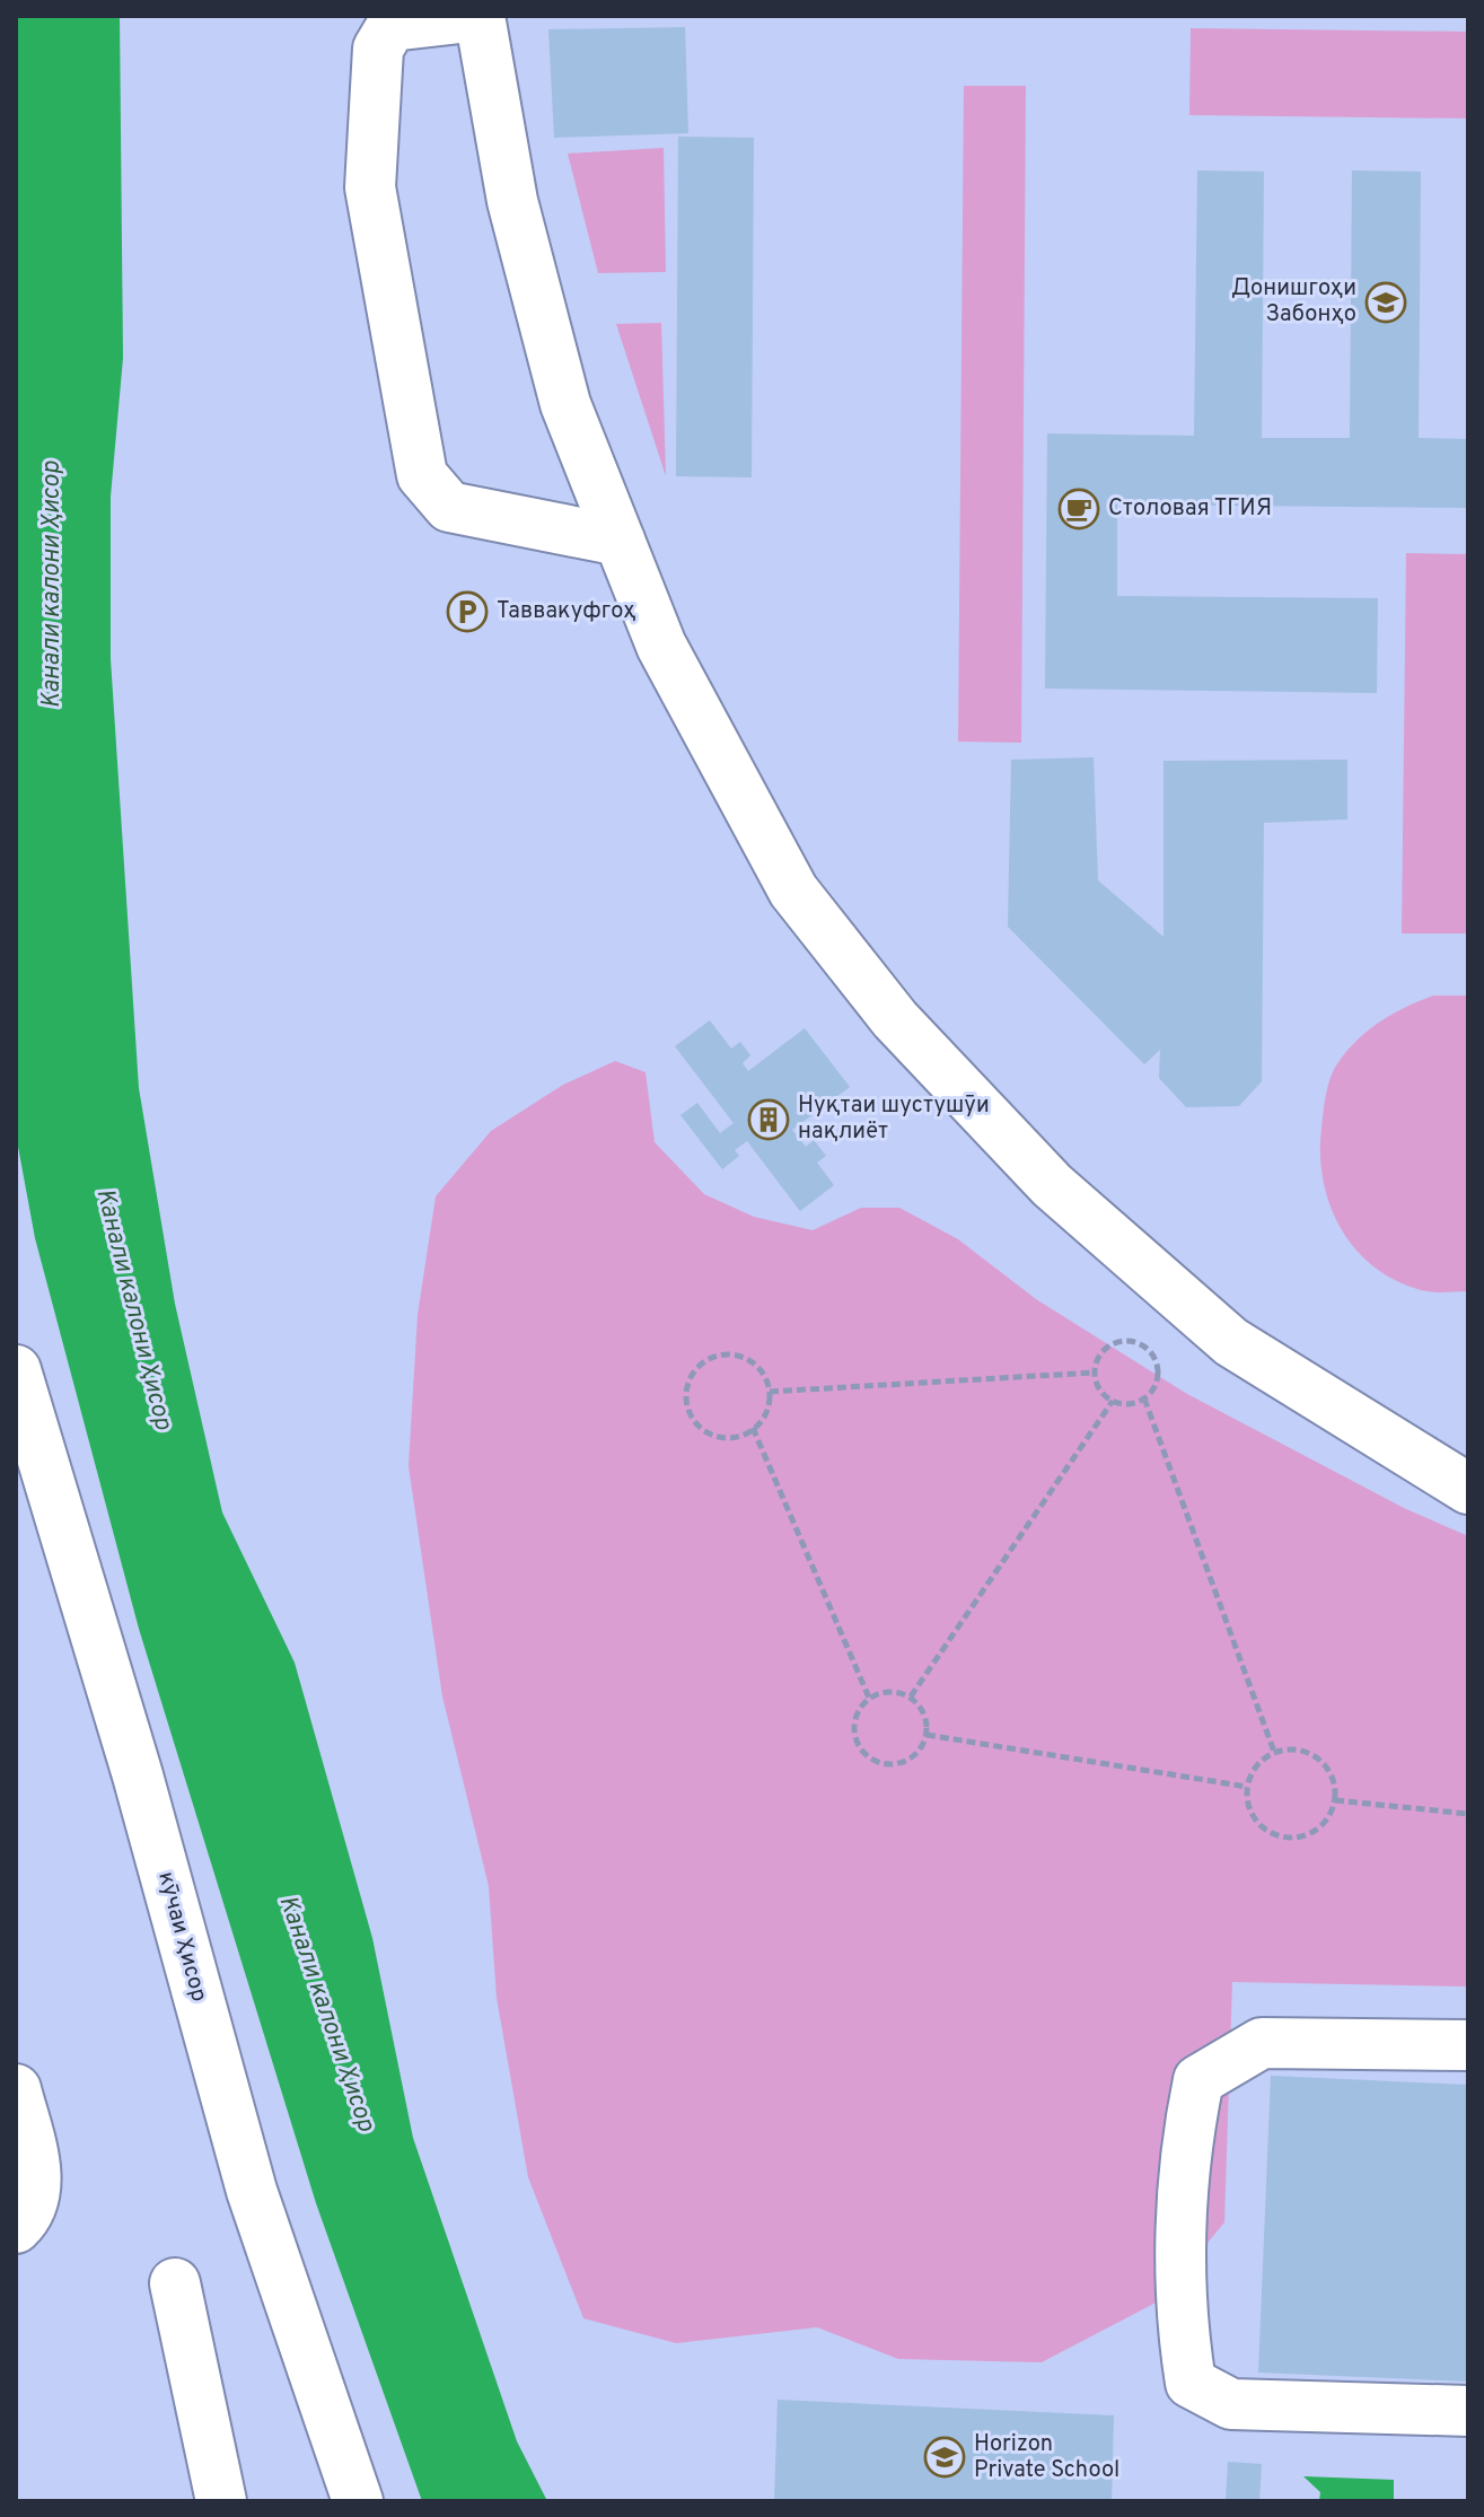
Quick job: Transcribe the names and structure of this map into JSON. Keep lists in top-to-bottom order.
{
  "streets": {
    "street": ["кӯчаи Ҳисор"]
  },
  "water": ["Канали калони Ҳисор"],
  "places": {
    "school or university": ["Донишгоҳи Забонҳо", "Horizon Private School"],
    "cafe": ["Столовая ТГИЯ"],
    "parking": ["Таввакуфгоҳ"],
    "building": ["Нуқтаи шустушӯи нақлиёт"]
  }
}
